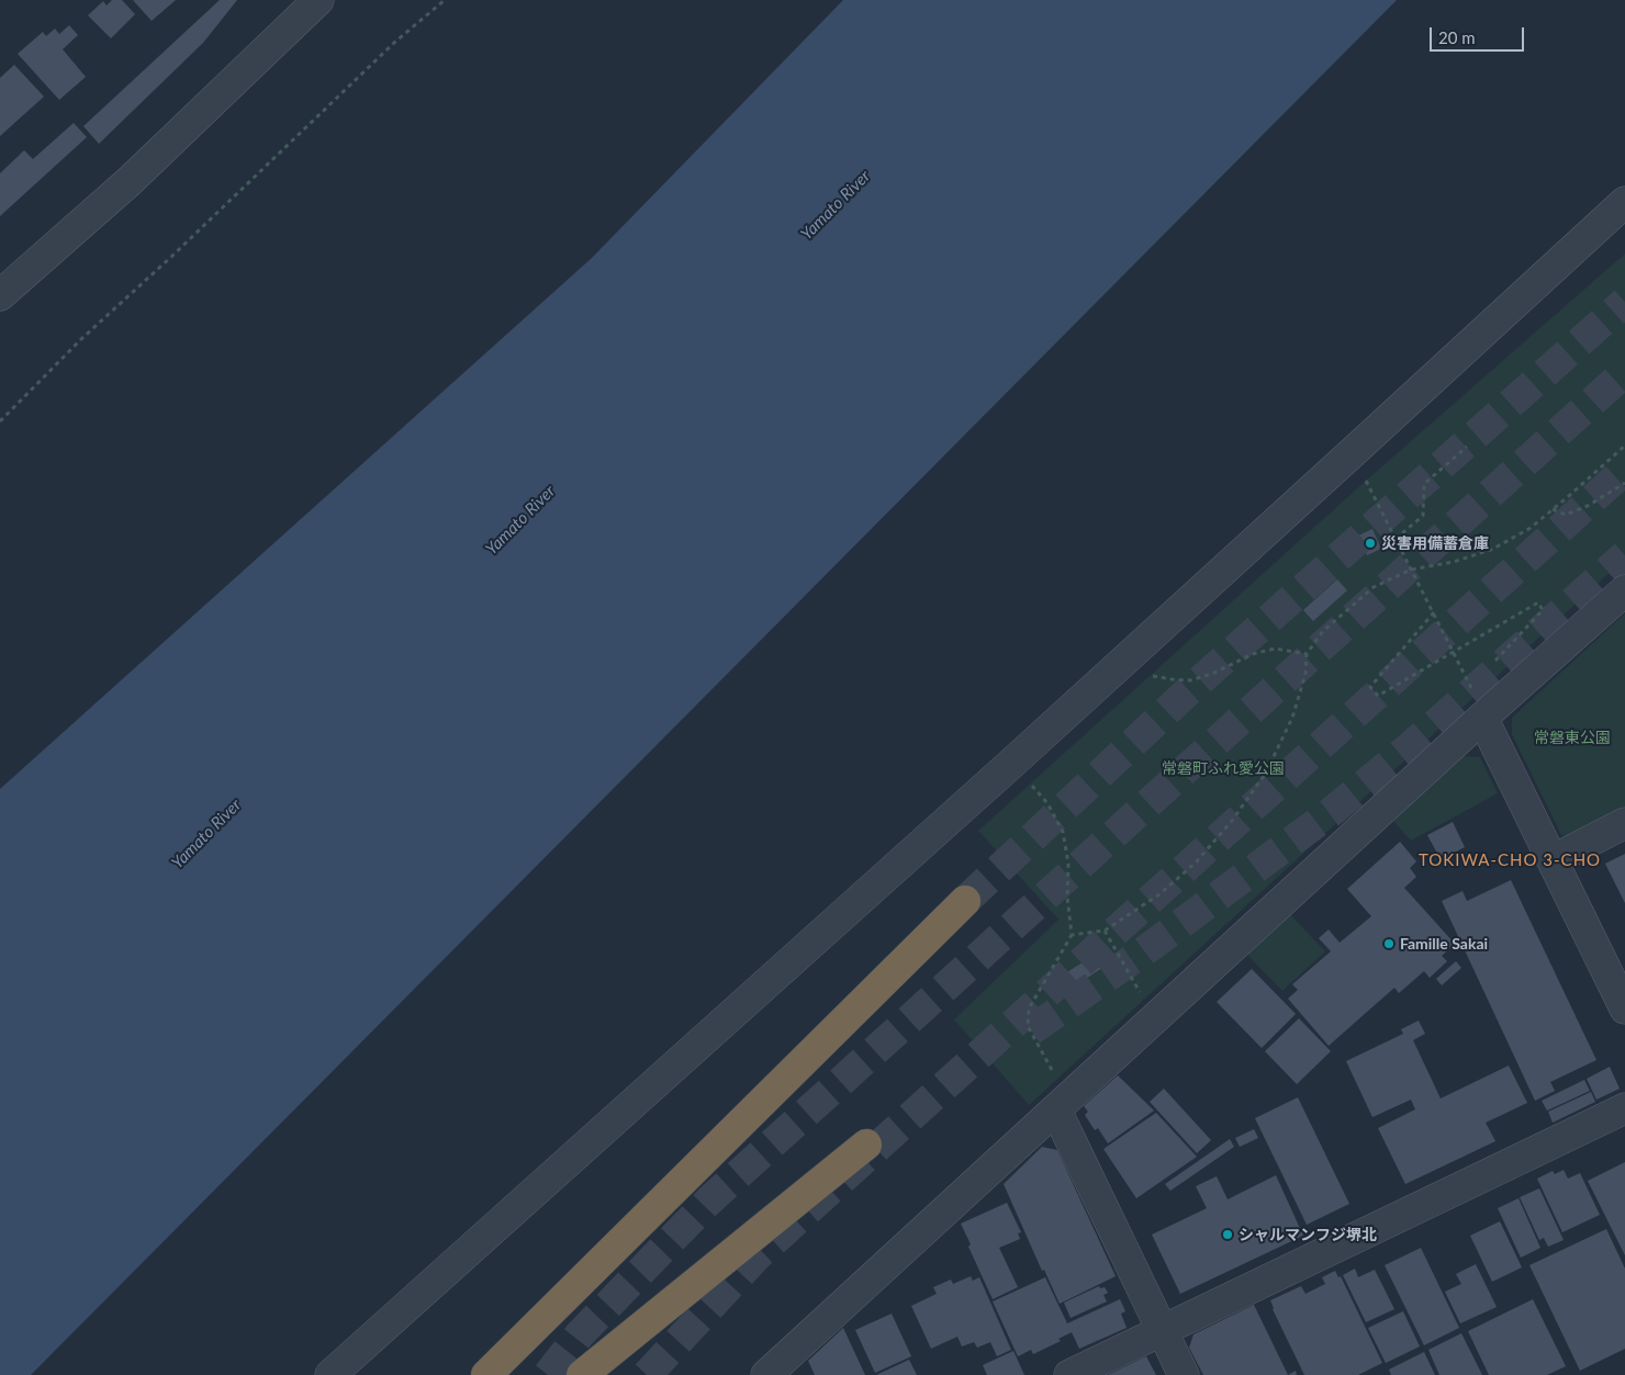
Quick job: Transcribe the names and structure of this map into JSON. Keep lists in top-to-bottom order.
{
  "districts": ["TOKIWA-CHO 3-CHO"],
  "water": ["Yamato River"],
  "parks": ["常磐東公園", "常磐町ふれ愛公園"],
  "places": ["災害用備蓄倉庫", "Famille Sakai", "シャルマンフジ堺北"],
  "scale_bar": "20 m"
}
